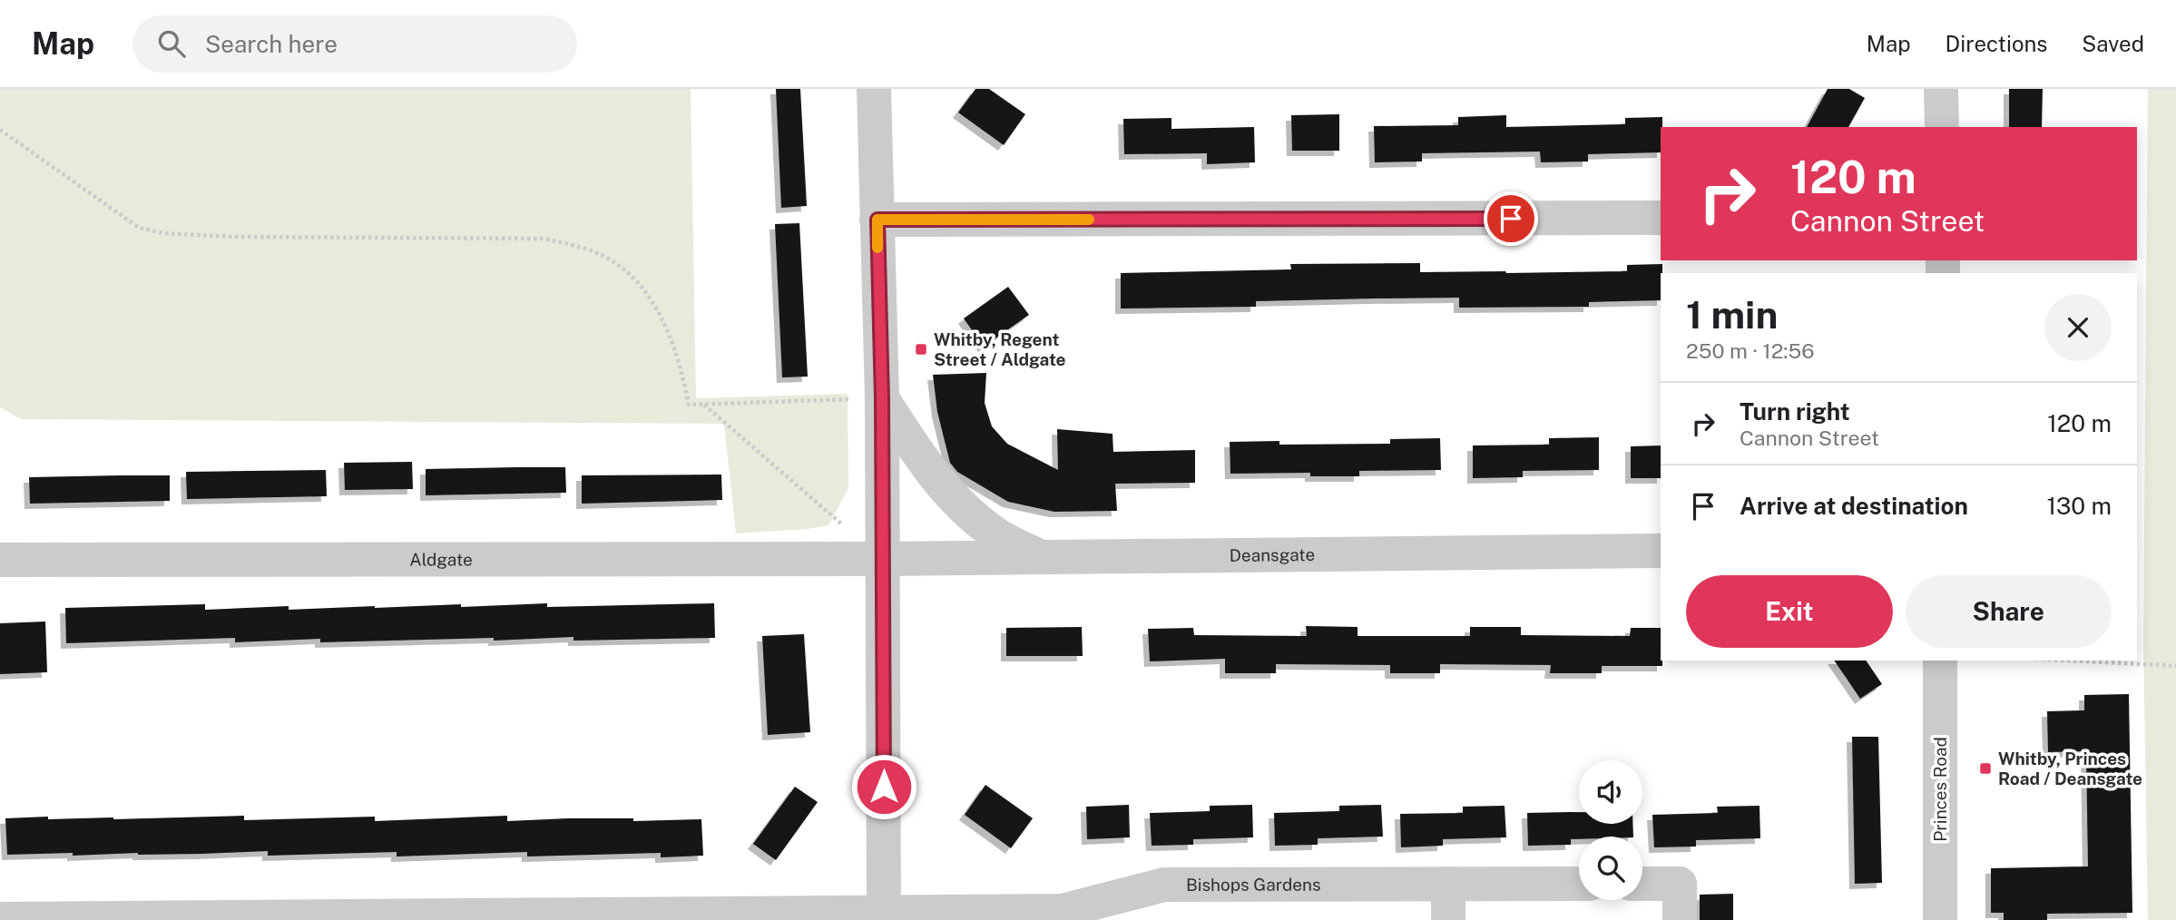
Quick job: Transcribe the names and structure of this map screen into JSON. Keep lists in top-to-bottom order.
{
  "streets": {
    "street": [
      "Deansgate",
      "Aldgate",
      "Princes Road",
      "Bishops Gardens"
    ]
  },
  "crossings": [
    ["Deansgate", "Aldgate"]
  ],
  "places": {
    "transit": ["Whitby, Regent Street / Aldgate", "Whitby, Princes Road / Deansgate"]
  },
  "page": {
    "header": "Map",
    "search": "Search here",
    "nav": ["Map", "Directions", "Saved"],
    "turn": ["120 m", "Cannon Street"],
    "heading": ["1 min", "250 m · 12:56"],
    "list": [
      {
        "name": "Turn right",
        "note": "Cannon Street",
        "value": "120 m"
      },
      {
        "name": "Arrive at destination",
        "value": "130 m"
      }
    ],
    "buttons": ["Exit", "Share"]
  }
}
